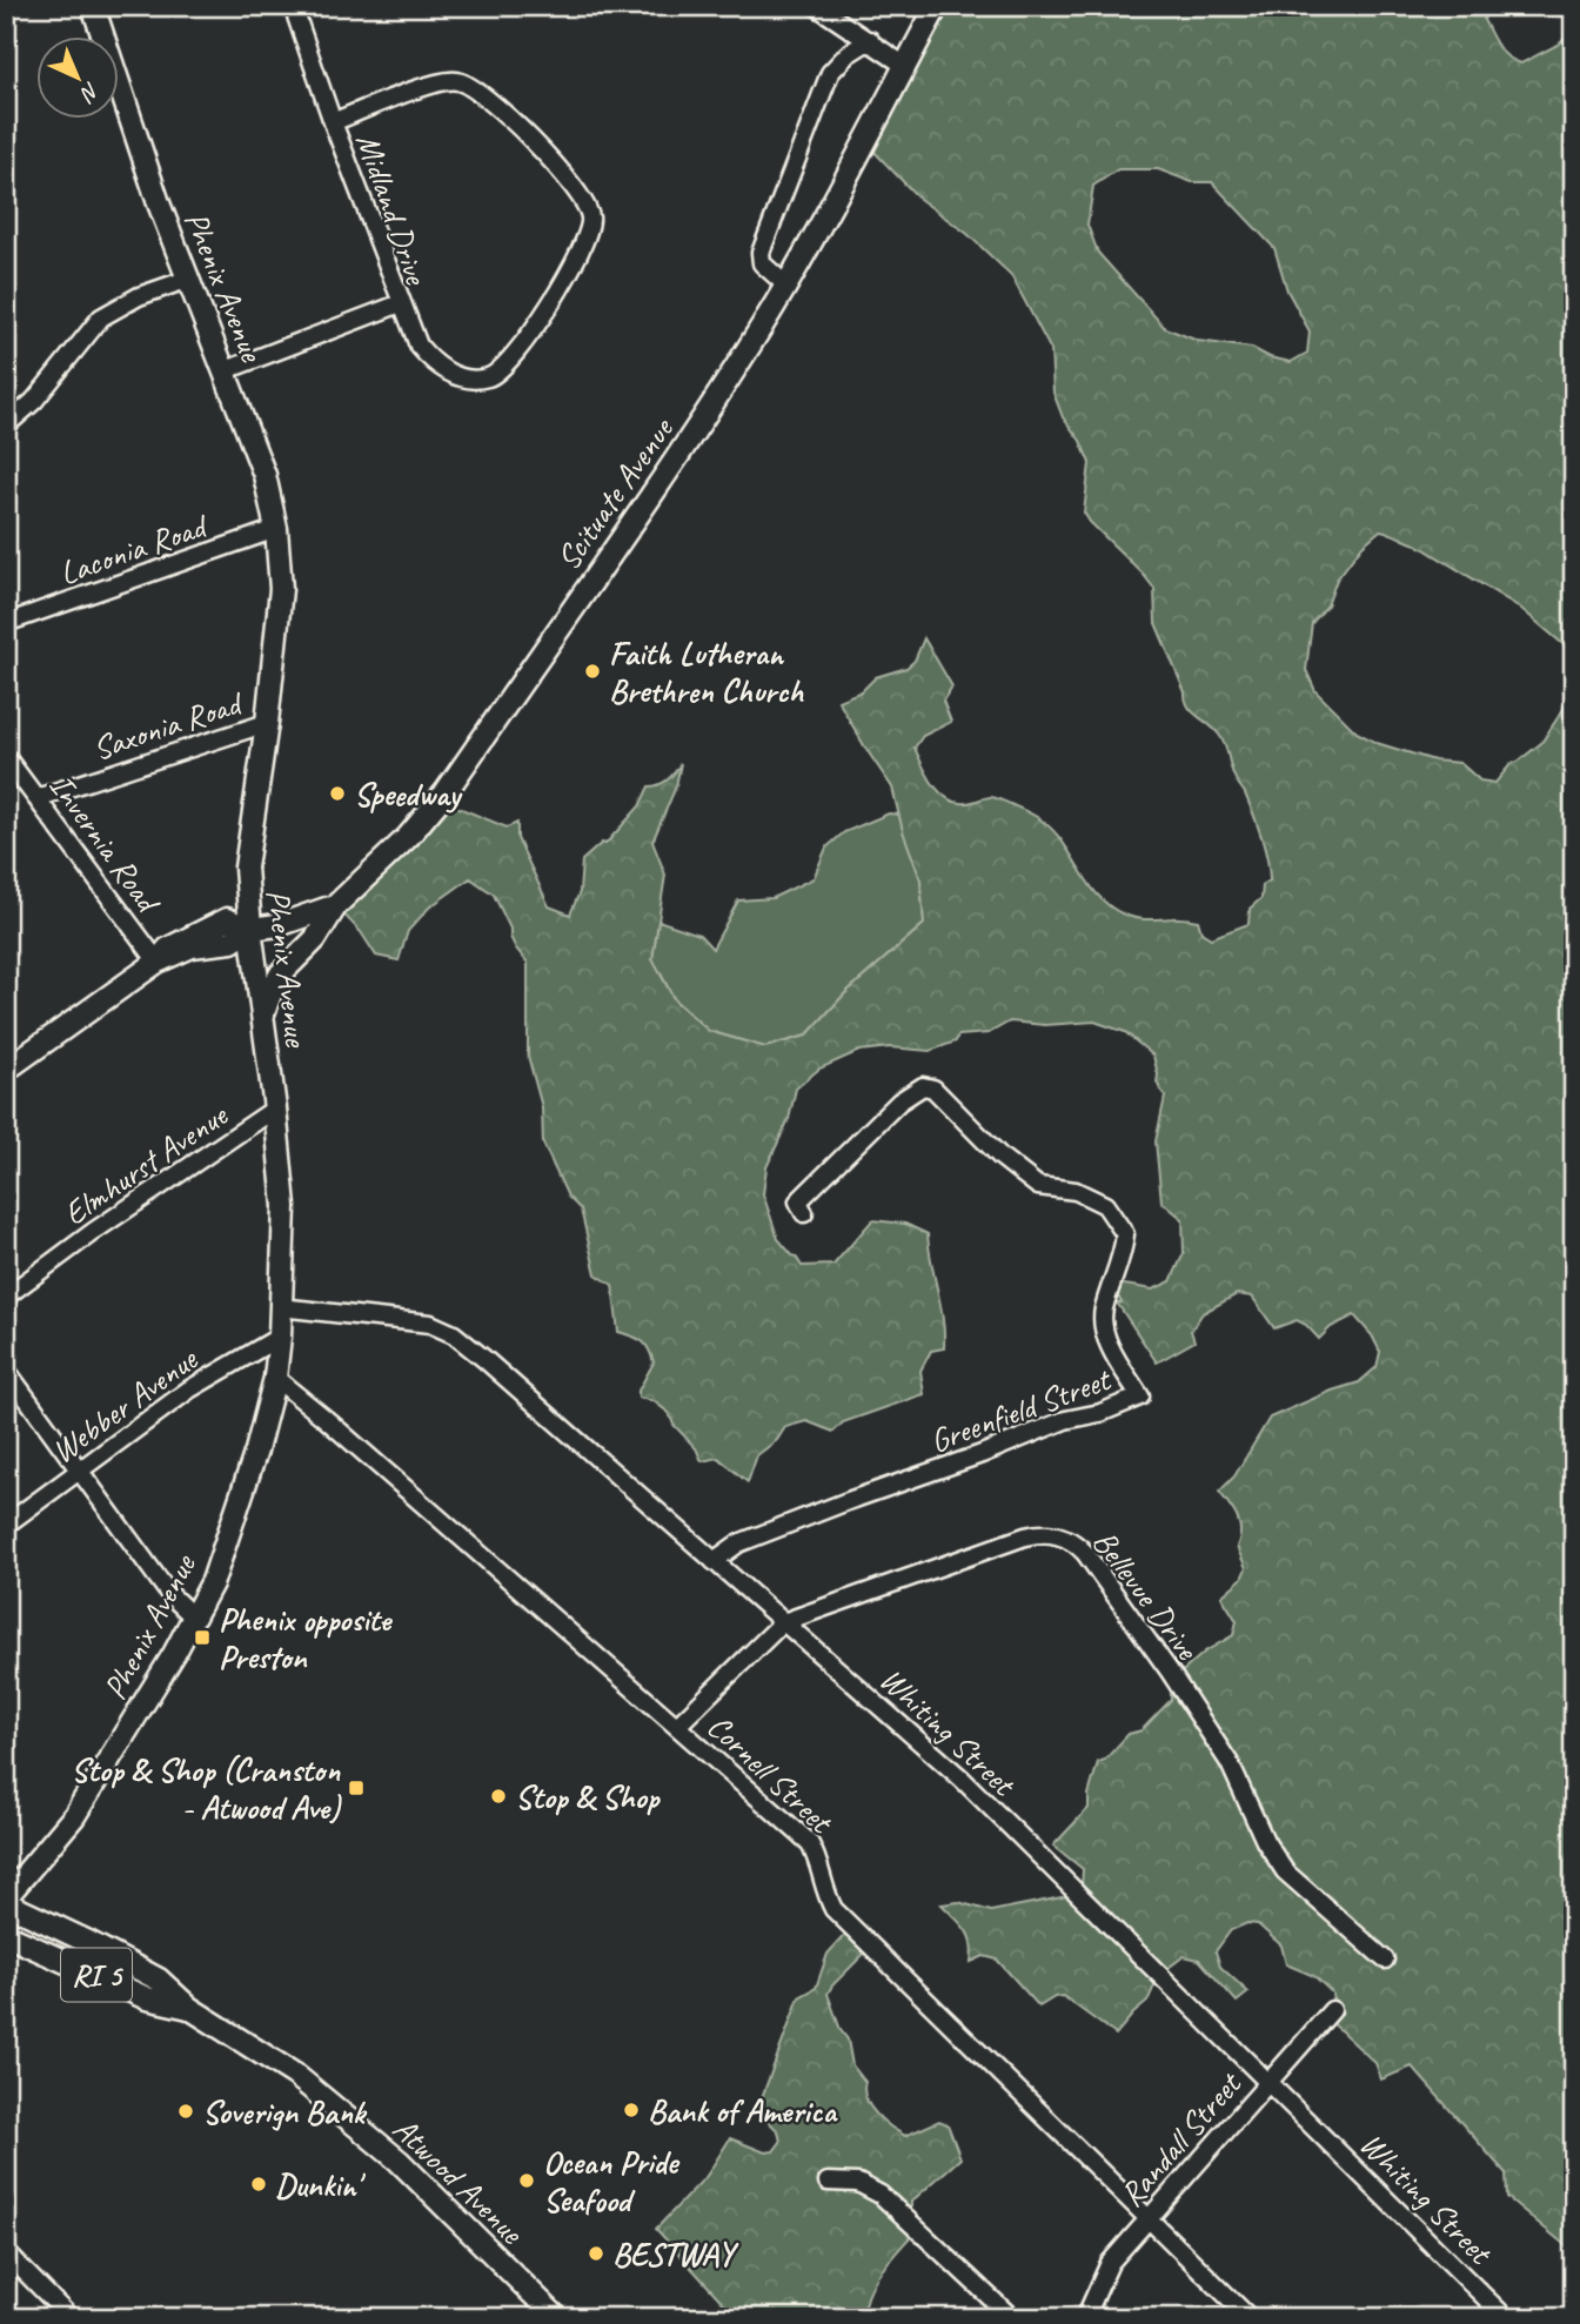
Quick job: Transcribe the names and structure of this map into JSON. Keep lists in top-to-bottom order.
{
  "streets": {
    "main road": [
      "Phenix Avenue",
      "Scituate Avenue",
      "RI 5",
      "Atwood Avenue"
    ],
    "street": [
      "Midland Drive",
      "Laconia Road",
      "Saxonia Road",
      "Invernia Road",
      "Elmhurst Avenue",
      "Webber Avenue",
      "Greenfield Street",
      "Bellevue Drive",
      "Whiting Street",
      "Cornell Street",
      "Randall Street"
    ]
  },
  "crossings": [
    ["Midland Drive", "Phenix Avenue"],
    ["Phenix Avenue", "Scituate Avenue"],
    ["Phenix Avenue", "Laconia Road"],
    ["Phenix Avenue", "Saxonia Road"],
    ["Phenix Avenue", "Elmhurst Avenue"],
    ["Phenix Avenue", "Webber Avenue"],
    ["Phenix Avenue", "Whiting Street"],
    ["Phenix Avenue", "Cornell Street"],
    ["Phenix Avenue", "Atwood Avenue"],
    ["Scituate Avenue", "Invernia Road"],
    ["Saxonia Road", "Invernia Road"],
    ["Greenfield Street", "Whiting Street"],
    ["Bellevue Drive", "Whiting Street"],
    ["Bellevue Drive", "Cornell Street"],
    ["Whiting Street", "Randall Street"],
    ["Cornell Street", "Randall Street"]
  ],
  "places": {
    "other": [
      "Faith Lutheran Brethren Church",
      "Speedway",
      "Stop & Shop",
      "Bank of America",
      "Soverign Bank",
      "Ocean Pride Seafood",
      "Dunkin'",
      "BESTWAY"
    ],
    "transit": ["Phenix opposite Preston", "Stop & Shop (Cranston - Atwood Ave)"]
  },
  "north": "bottom right"
}
